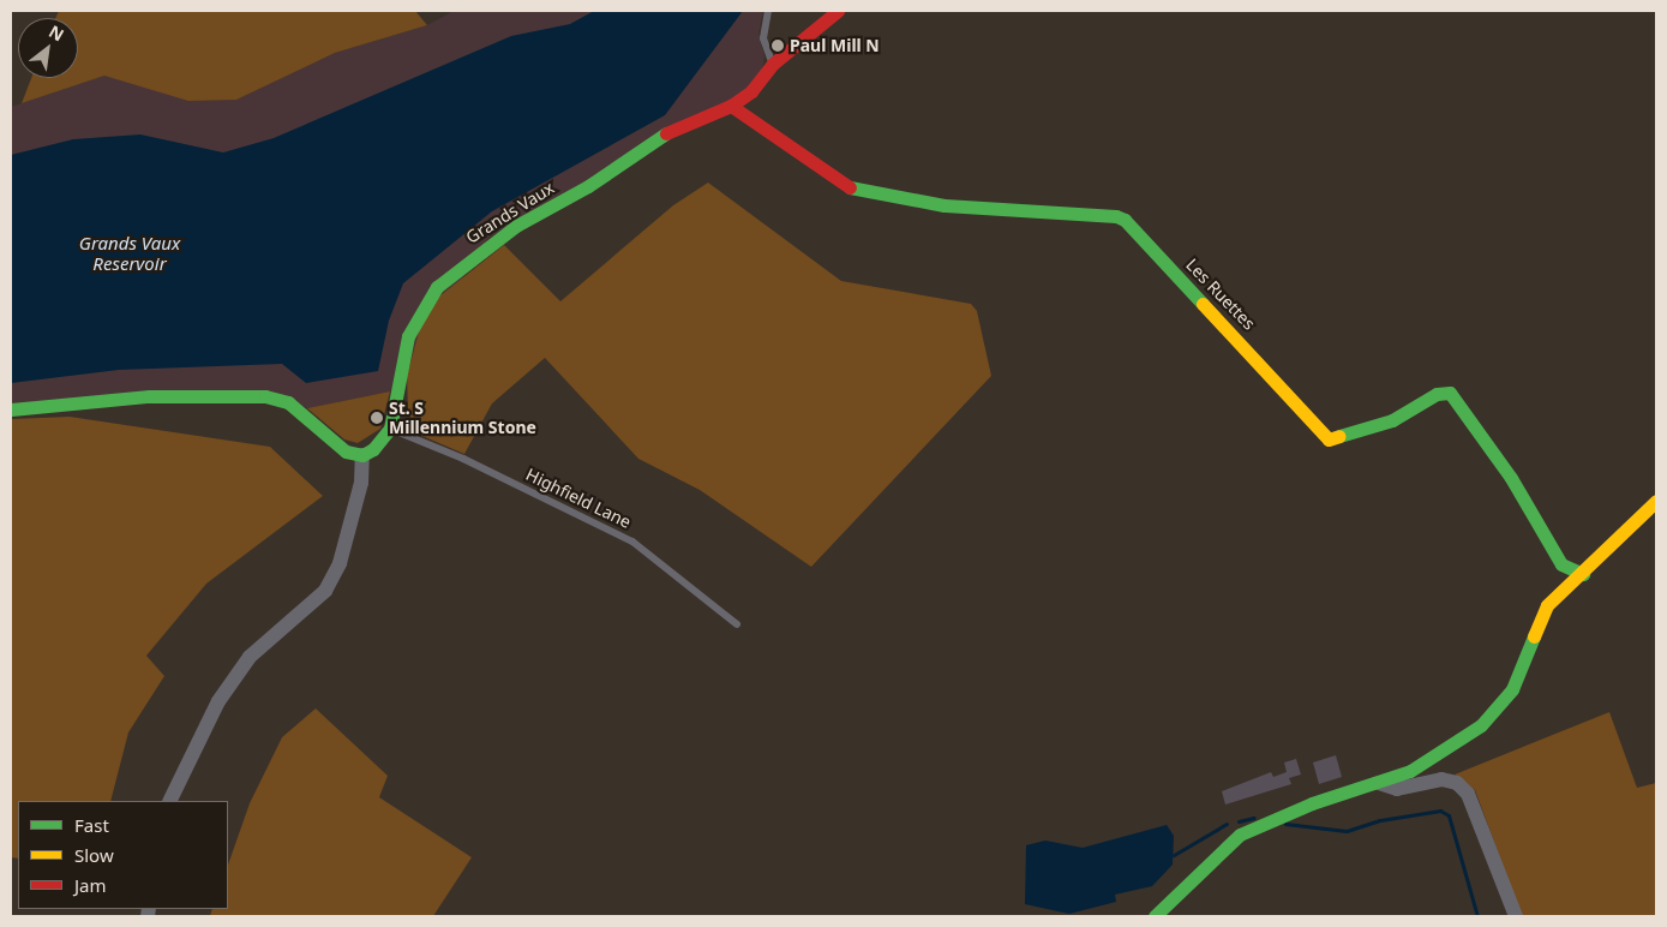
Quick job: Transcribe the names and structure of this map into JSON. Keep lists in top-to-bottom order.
{
  "streets": {
    "street": ["Grands Vaux", "Les Ruettes"],
    "lane": ["Highfield Lane"]
  },
  "crossings": [
    ["Grands Vaux", "Les Ruettes"],
    ["Grands Vaux", "Highfield Lane"]
  ],
  "water": ["Grands Vaux Reservoir"],
  "places": ["Paul Mill N", "St. S Millennium Stone"],
  "legend": ["Fast", "Slow", "Jam"],
  "north": "top right"
}
